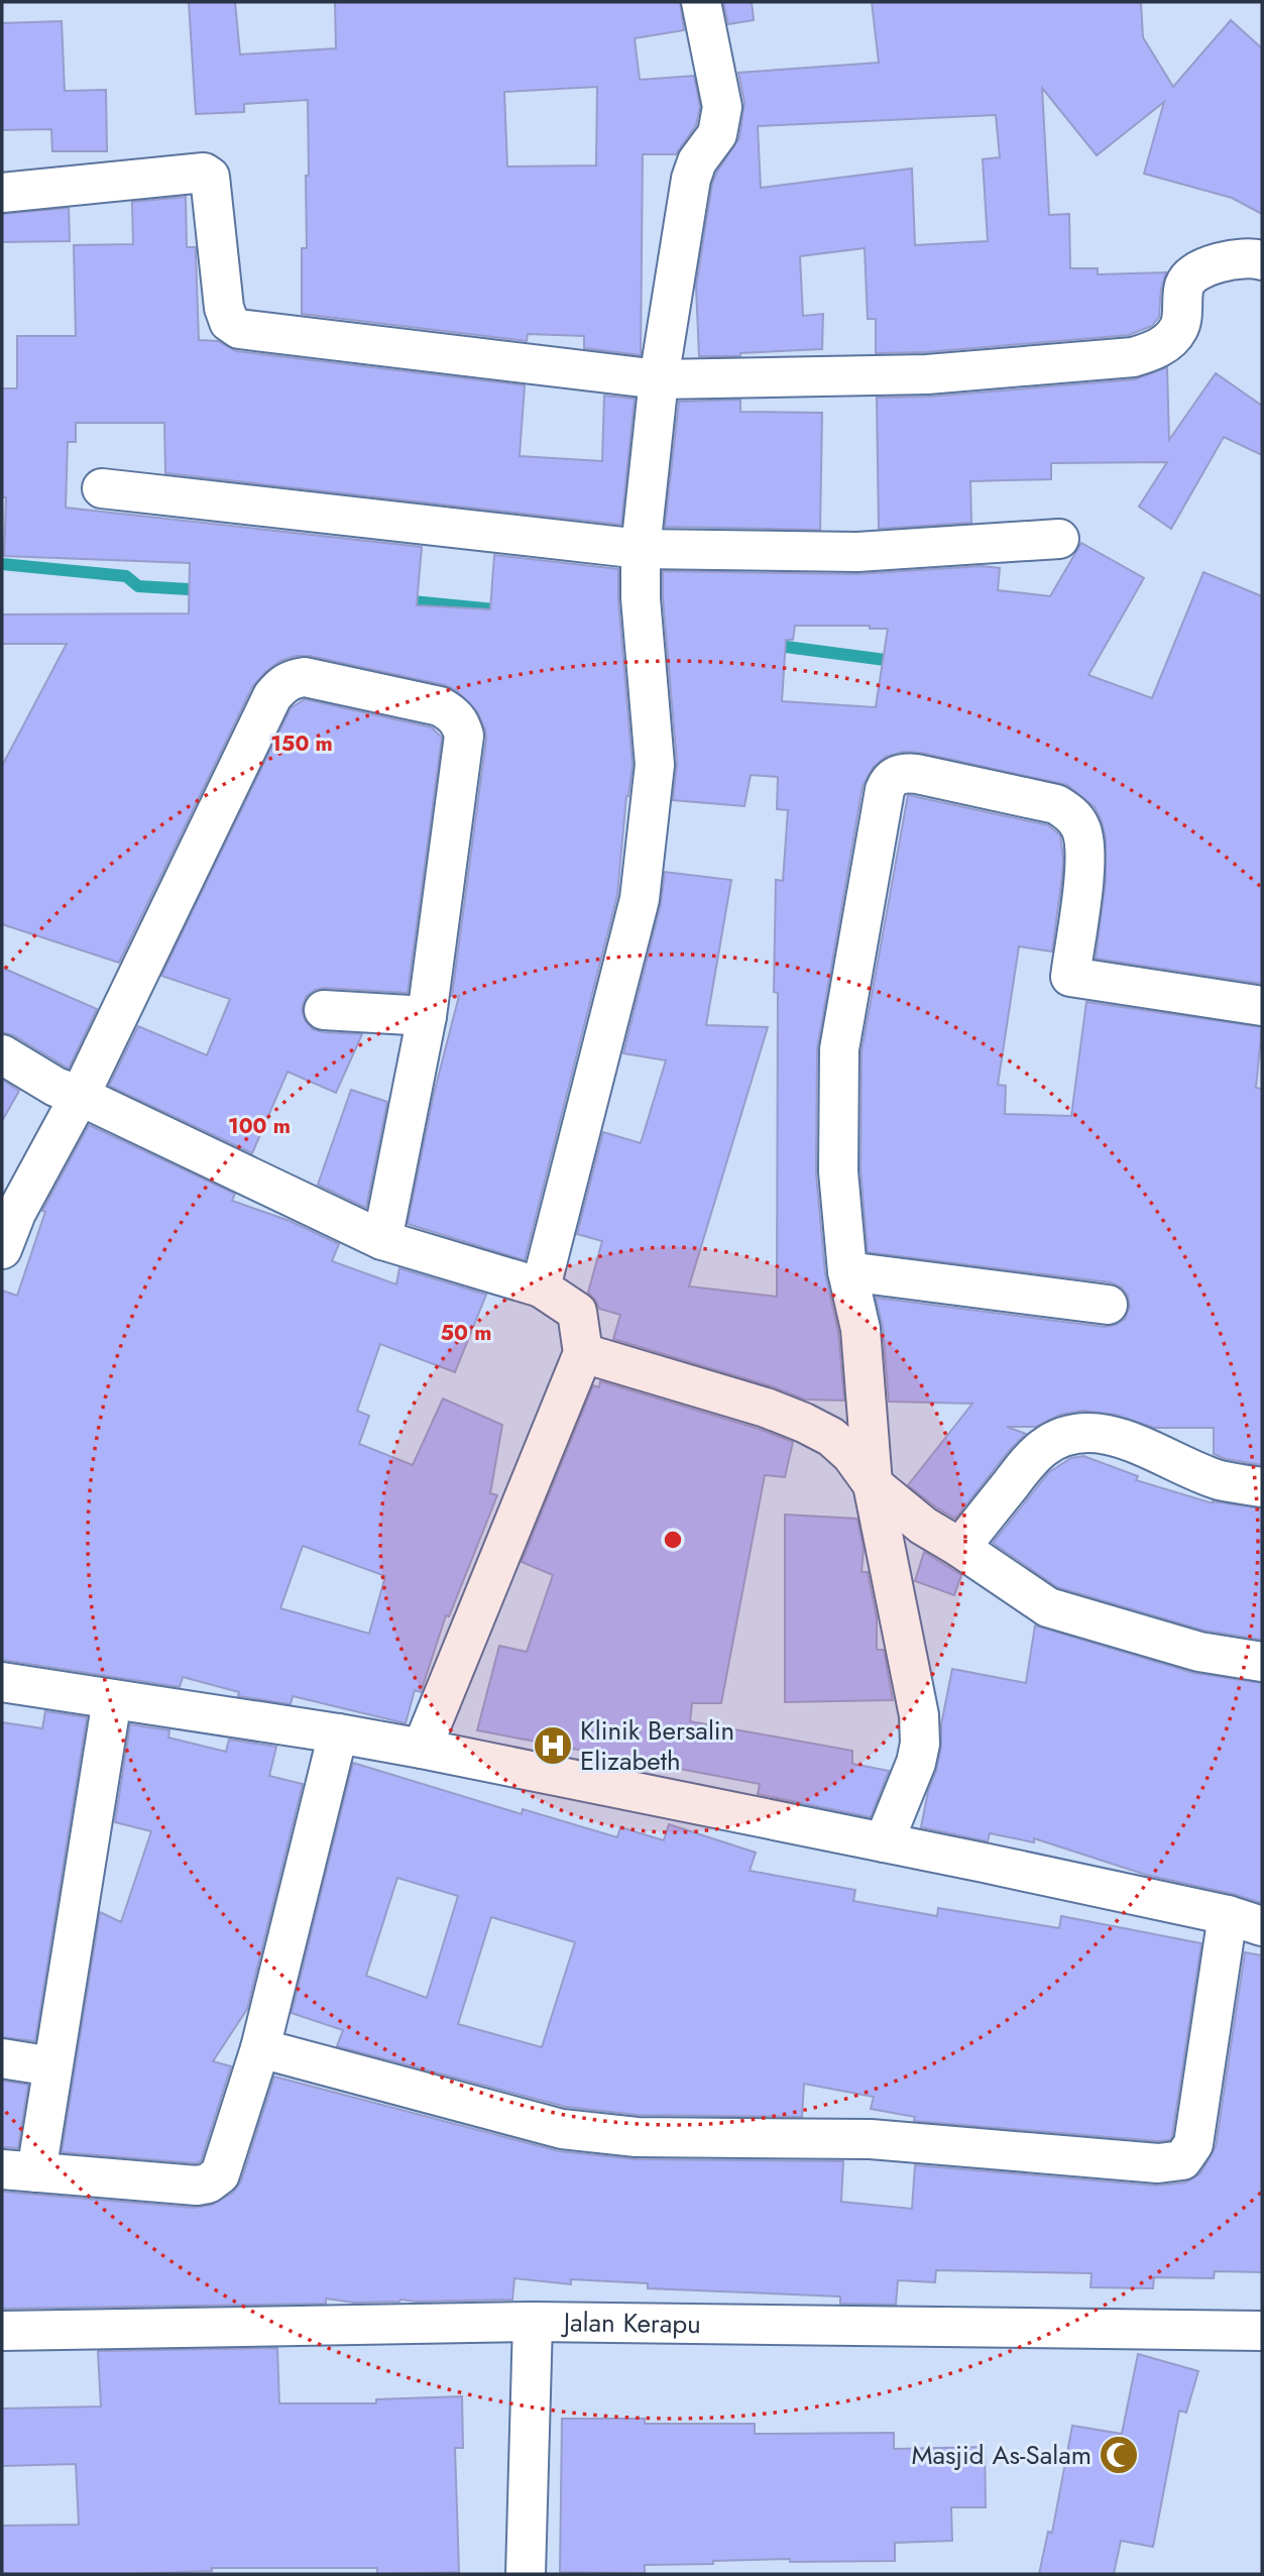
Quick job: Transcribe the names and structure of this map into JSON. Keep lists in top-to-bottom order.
{
  "streets": {
    "street": ["Jalan Kerapu"]
  },
  "places": {
    "hospital": ["Klinik Bersalin Elizabeth"],
    "mosque": ["Masjid As-Salam"]
  },
  "rings": ["150 m", "100 m", "50 m"]
}
